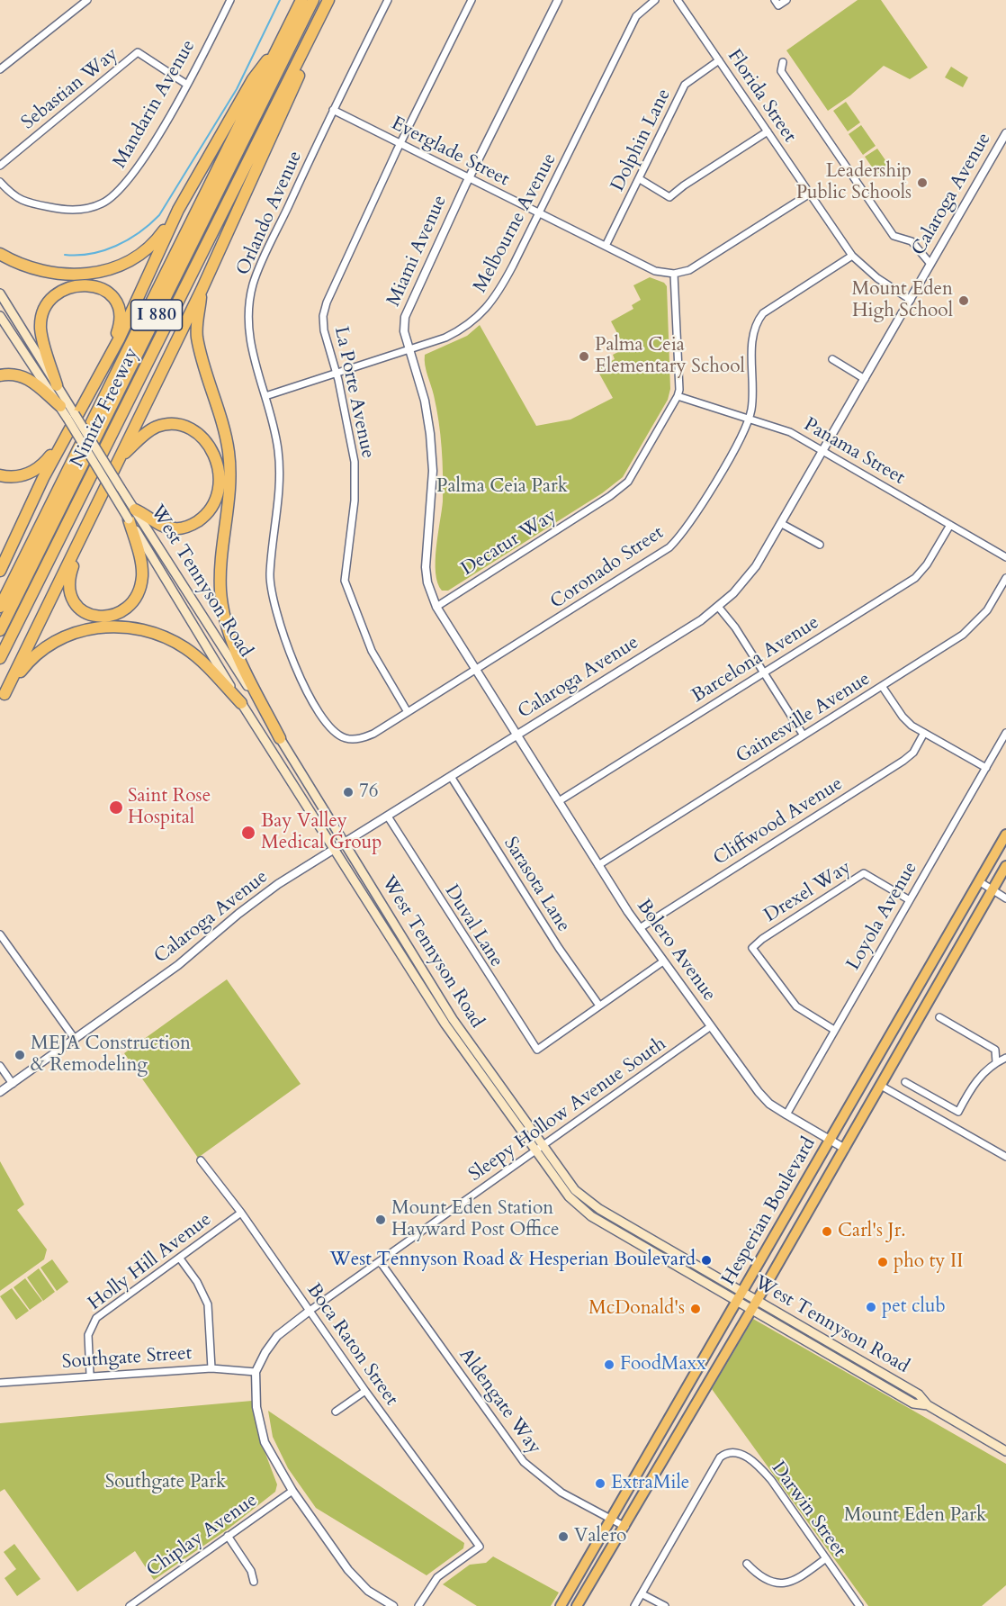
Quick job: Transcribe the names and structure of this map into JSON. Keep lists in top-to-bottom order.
{
  "streets": {
    "highway": ["I 880", "Nimitz Freeway"],
    "main road": ["West Tennyson Road", "Hesperian Boulevard"],
    "street": [
      "Sebastian Way",
      "Florida Street",
      "Mandarin Avenue",
      "Dolphin Lane",
      "Everglade Street",
      "Calaroga Avenue",
      "Orlando Avenue",
      "Melbourne Avenue",
      "Miami Avenue",
      "La Porte Avenue",
      "Panama Street",
      "Decatur Way",
      "Coronado Street",
      "Barcelona Avenue",
      "Gainesville Avenue",
      "Cliffwood Avenue",
      "Sarasota Lane",
      "Drexel Way",
      "Loyola Avenue",
      "Duval Lane",
      "Bolero Avenue",
      "Sleepy Hollow Avenue South",
      "Holly Hill Avenue",
      "Boca Raton Street",
      "Southgate Street",
      "Aldengate Way",
      "Darwin Street",
      "Chiplay Avenue"
    ]
  },
  "crossings": [
    ["Sebastian Way", "Mandarin Avenue"],
    ["Florida Street", "Dolphin Lane"],
    ["Florida Street", "Calaroga Avenue"],
    ["Florida Street", "Coronado Street"],
    ["Dolphin Lane", "Everglade Street"],
    ["Everglade Street", "Orlando Avenue"],
    ["Everglade Street", "Melbourne Avenue"],
    ["Everglade Street", "Miami Avenue"],
    ["Everglade Street", "La Porte Avenue"],
    ["Everglade Street", "Decatur Way"],
    ["Calaroga Avenue", "Miami Avenue"],
    ["Calaroga Avenue", "Panama Street"],
    ["Calaroga Avenue", "West Tennyson Road"],
    ["Calaroga Avenue", "Sarasota Lane"],
    ["Calaroga Avenue", "Duval Lane"],
    ["Calaroga Avenue", "Bolero Avenue"],
    ["Orlando Avenue", "Melbourne Avenue"],
    ["Orlando Avenue", "Coronado Street"],
    ["Melbourne Avenue", "Miami Avenue"],
    ["Melbourne Avenue", "La Porte Avenue"],
    ["Miami Avenue", "Decatur Way"],
    ["Miami Avenue", "Coronado Street"],
    ["Miami Avenue", "Bolero Avenue"],
    ["I 880", "Nimitz Freeway"],
    ["La Porte Avenue", "Coronado Street"],
    ["Panama Street", "Decatur Way"],
    ["Panama Street", "Coronado Street"],
    ["Panama Street", "Barcelona Avenue"],
    ["West Tennyson Road", "Sleepy Hollow Avenue South"],
    ["West Tennyson Road", "Hesperian Boulevard"],
    ["Barcelona Avenue", "Bolero Avenue"],
    ["Gainesville Avenue", "Bolero Avenue"],
    ["Cliffwood Avenue", "Bolero Avenue"],
    ["Sarasota Lane", "Duval Lane"],
    ["Drexel Way", "Loyola Avenue"],
    ["Loyola Avenue", "Bolero Avenue"],
    ["Bolero Avenue", "Sleepy Hollow Avenue South"],
    ["Bolero Avenue", "Hesperian Boulevard"],
    ["Sleepy Hollow Avenue South", "Boca Raton Street"],
    ["Sleepy Hollow Avenue South", "Aldengate Way"],
    ["Hesperian Boulevard", "Aldengate Way"],
    ["Holly Hill Avenue", "Boca Raton Street"],
    ["Holly Hill Avenue", "Southgate Street"]
  ],
  "parks": ["Palma Ceia Park", "Southgate Park", "Mount Eden Park"],
  "places": [
    "Leadership Public Schools",
    "Mount Eden High School",
    "Palma Ceia Elementary School",
    "76",
    "Saint Rose Hospital",
    "Bay Valley Medical Group",
    "MEJA Construction & Remodeling",
    "Mount Eden Station Hayward Post Office",
    "Carl's Jr.",
    "West Tennyson Road & Hesperian Boulevard",
    "pho ty II",
    "pet club",
    "McDonald's",
    "FoodMaxx",
    "ExtraMile",
    "Valero"
  ]
}
